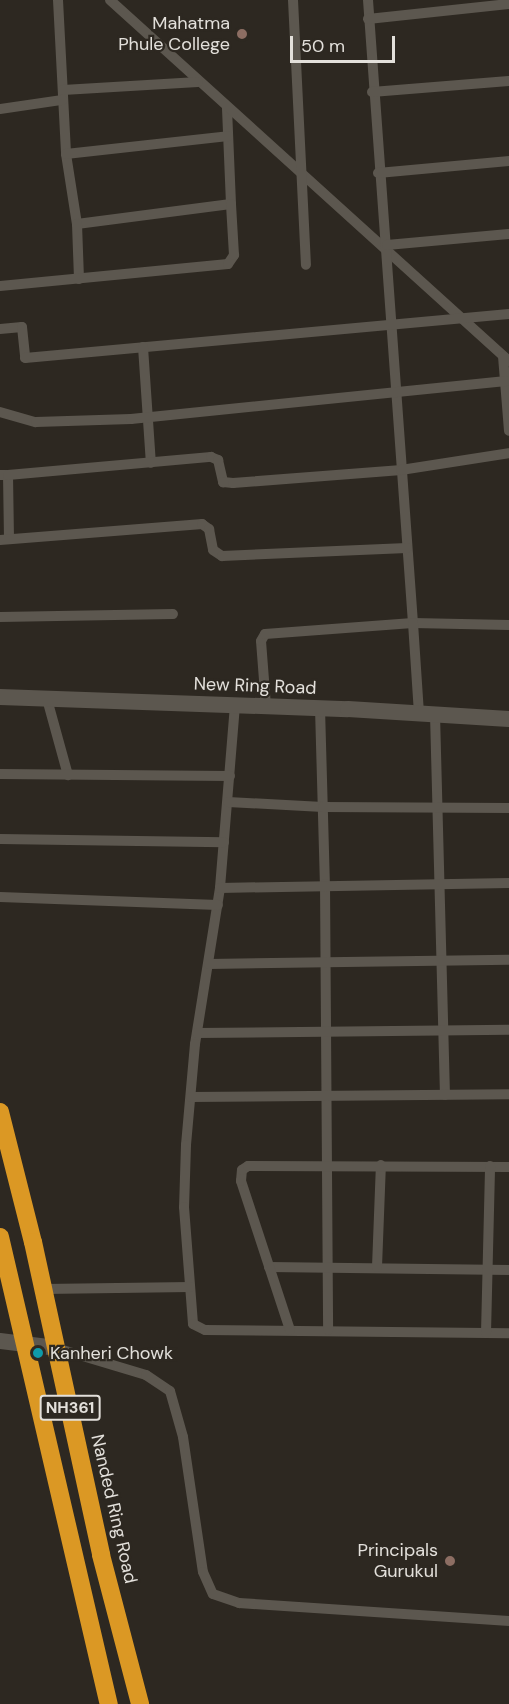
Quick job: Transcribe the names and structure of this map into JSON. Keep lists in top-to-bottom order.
{
  "streets": {
    "highway": ["NH361", "Nanded Ring Road"],
    "street": ["New Ring Road"]
  },
  "places": ["Mahatma Phule College", "Kanheri Chowk", "Principals Gurukul"],
  "scale_bar": "50 m"
}
